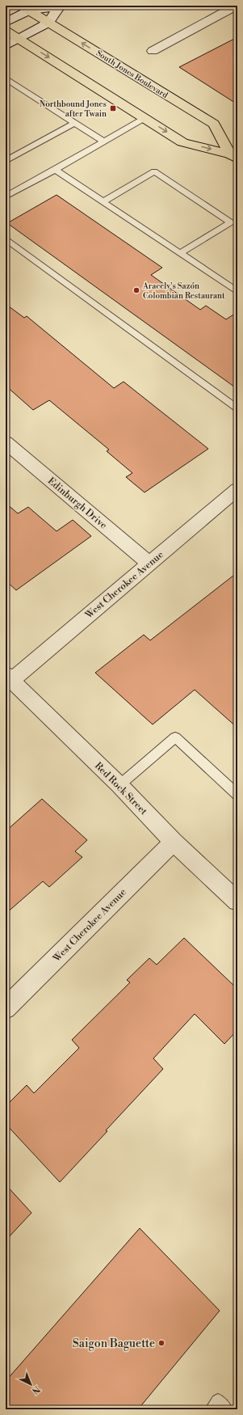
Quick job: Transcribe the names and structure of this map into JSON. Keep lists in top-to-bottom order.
{
  "streets": {
    "main road": ["South Jones Boulevard"],
    "street": ["Edinburgh Drive", "West Cherokee Avenue", "Red Rock Street"]
  },
  "crossings": [
    ["Edinburgh Drive", "West Cherokee Avenue"],
    ["West Cherokee Avenue", "Red Rock Street"]
  ],
  "places": {
    "transit": ["Northbound Jones after Twain"],
    "other": ["Aracely's Sazón Colombian Restaurant", "Saigon Baguette"]
  },
  "north": "bottom right"
}
